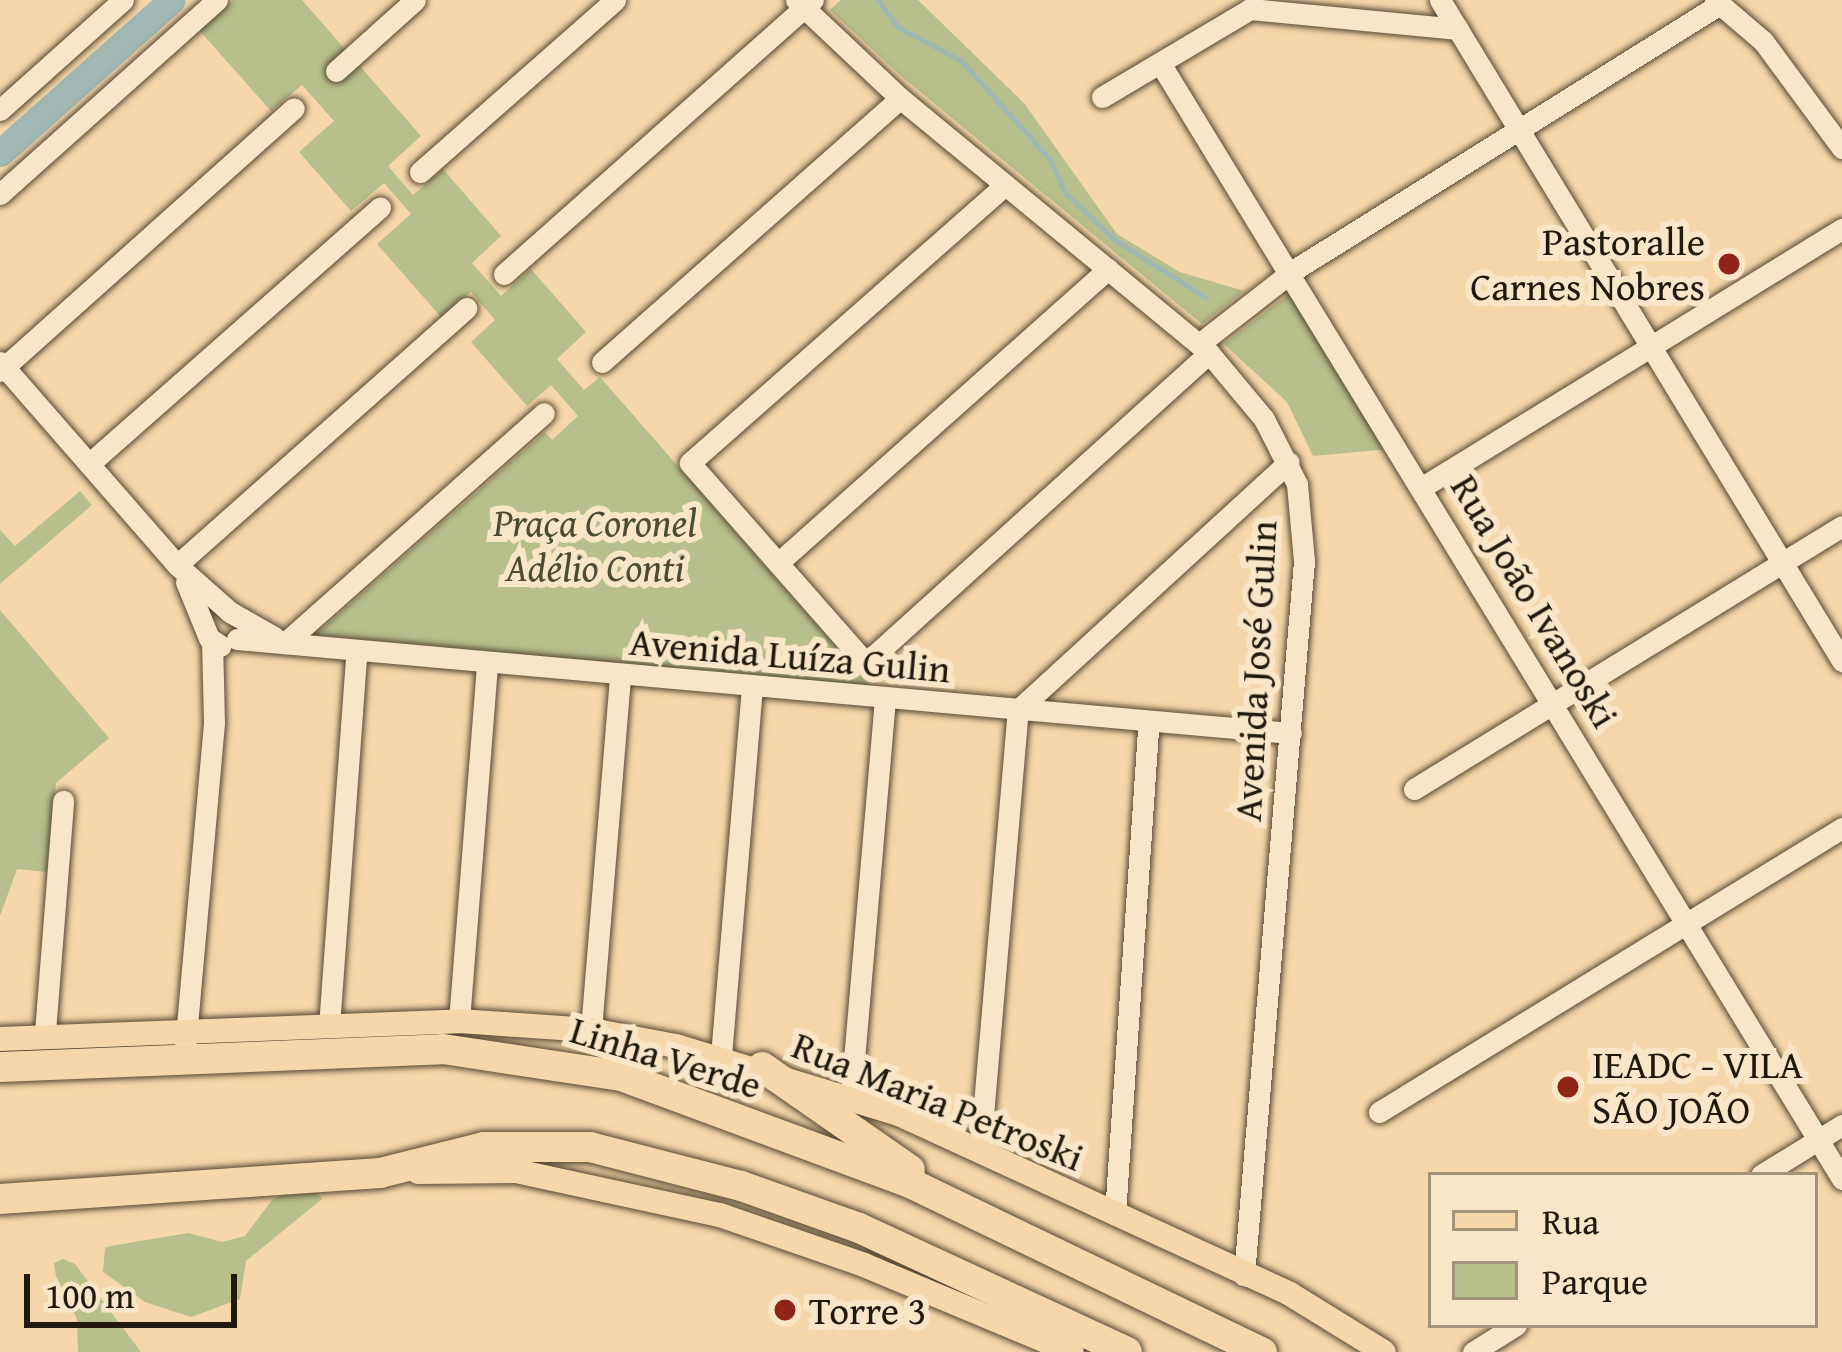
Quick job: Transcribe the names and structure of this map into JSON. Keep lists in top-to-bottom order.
{
  "streets": {
    "highway": ["Linha Verde"],
    "main road": ["Rua Maria Petroski"],
    "street": ["Rua João Ivanoski", "Avenida Luíza Gulin", "Avenida José Gulin"]
  },
  "crossings": [
    ["Avenida Luíza Gulin", "Avenida José Gulin"],
    ["Avenida José Gulin", "Rua Maria Petroski"],
    ["Linha Verde", "Rua Maria Petroski"]
  ],
  "parks": ["Praça Coronel Adélio Conti"],
  "places": ["Pastoralle Carnes Nobres", "IEADC - VILA SÃO JOÃO", "Torre 3"],
  "legend": ["Rua", "Parque"],
  "scale_bar": "100 m"
}
